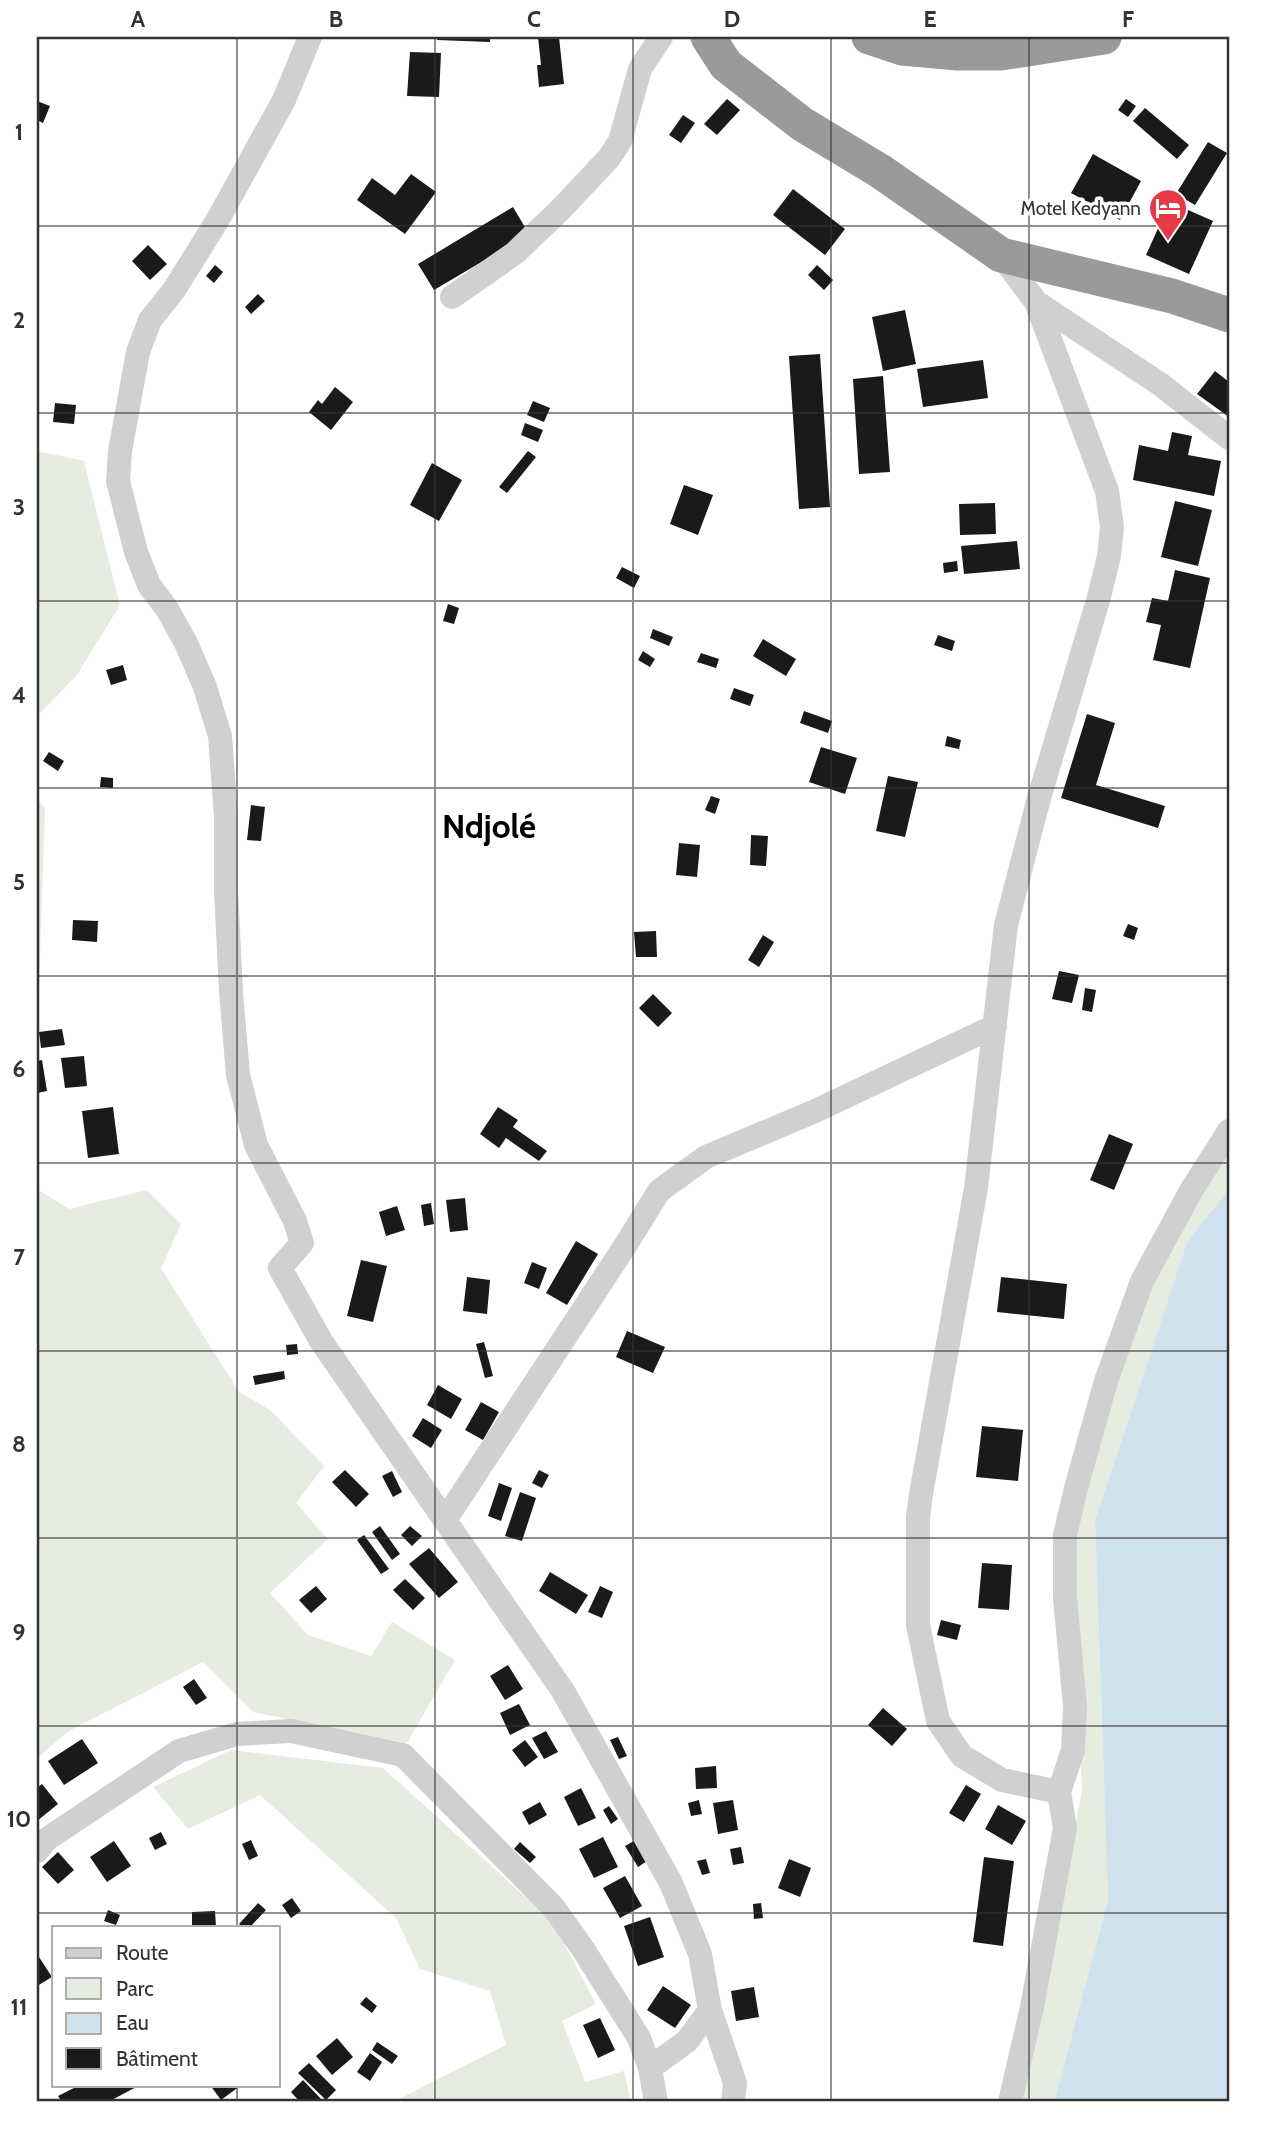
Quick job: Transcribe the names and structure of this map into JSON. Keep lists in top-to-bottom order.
{
  "districts": ["Ndjolé"],
  "places": {
    "hotel": ["Motel Kedyann"]
  },
  "legend": [
    "Route",
    "Parc",
    "Eau",
    "Bâtiment"
  ],
  "grid": {
    "columns": [
      "A",
      "B",
      "C",
      "D",
      "E",
      "F"
    ],
    "rows": [
      "1",
      "2",
      "3",
      "4",
      "5",
      "6",
      "7",
      "8",
      "9",
      "10",
      "11"
    ]
  }
}
